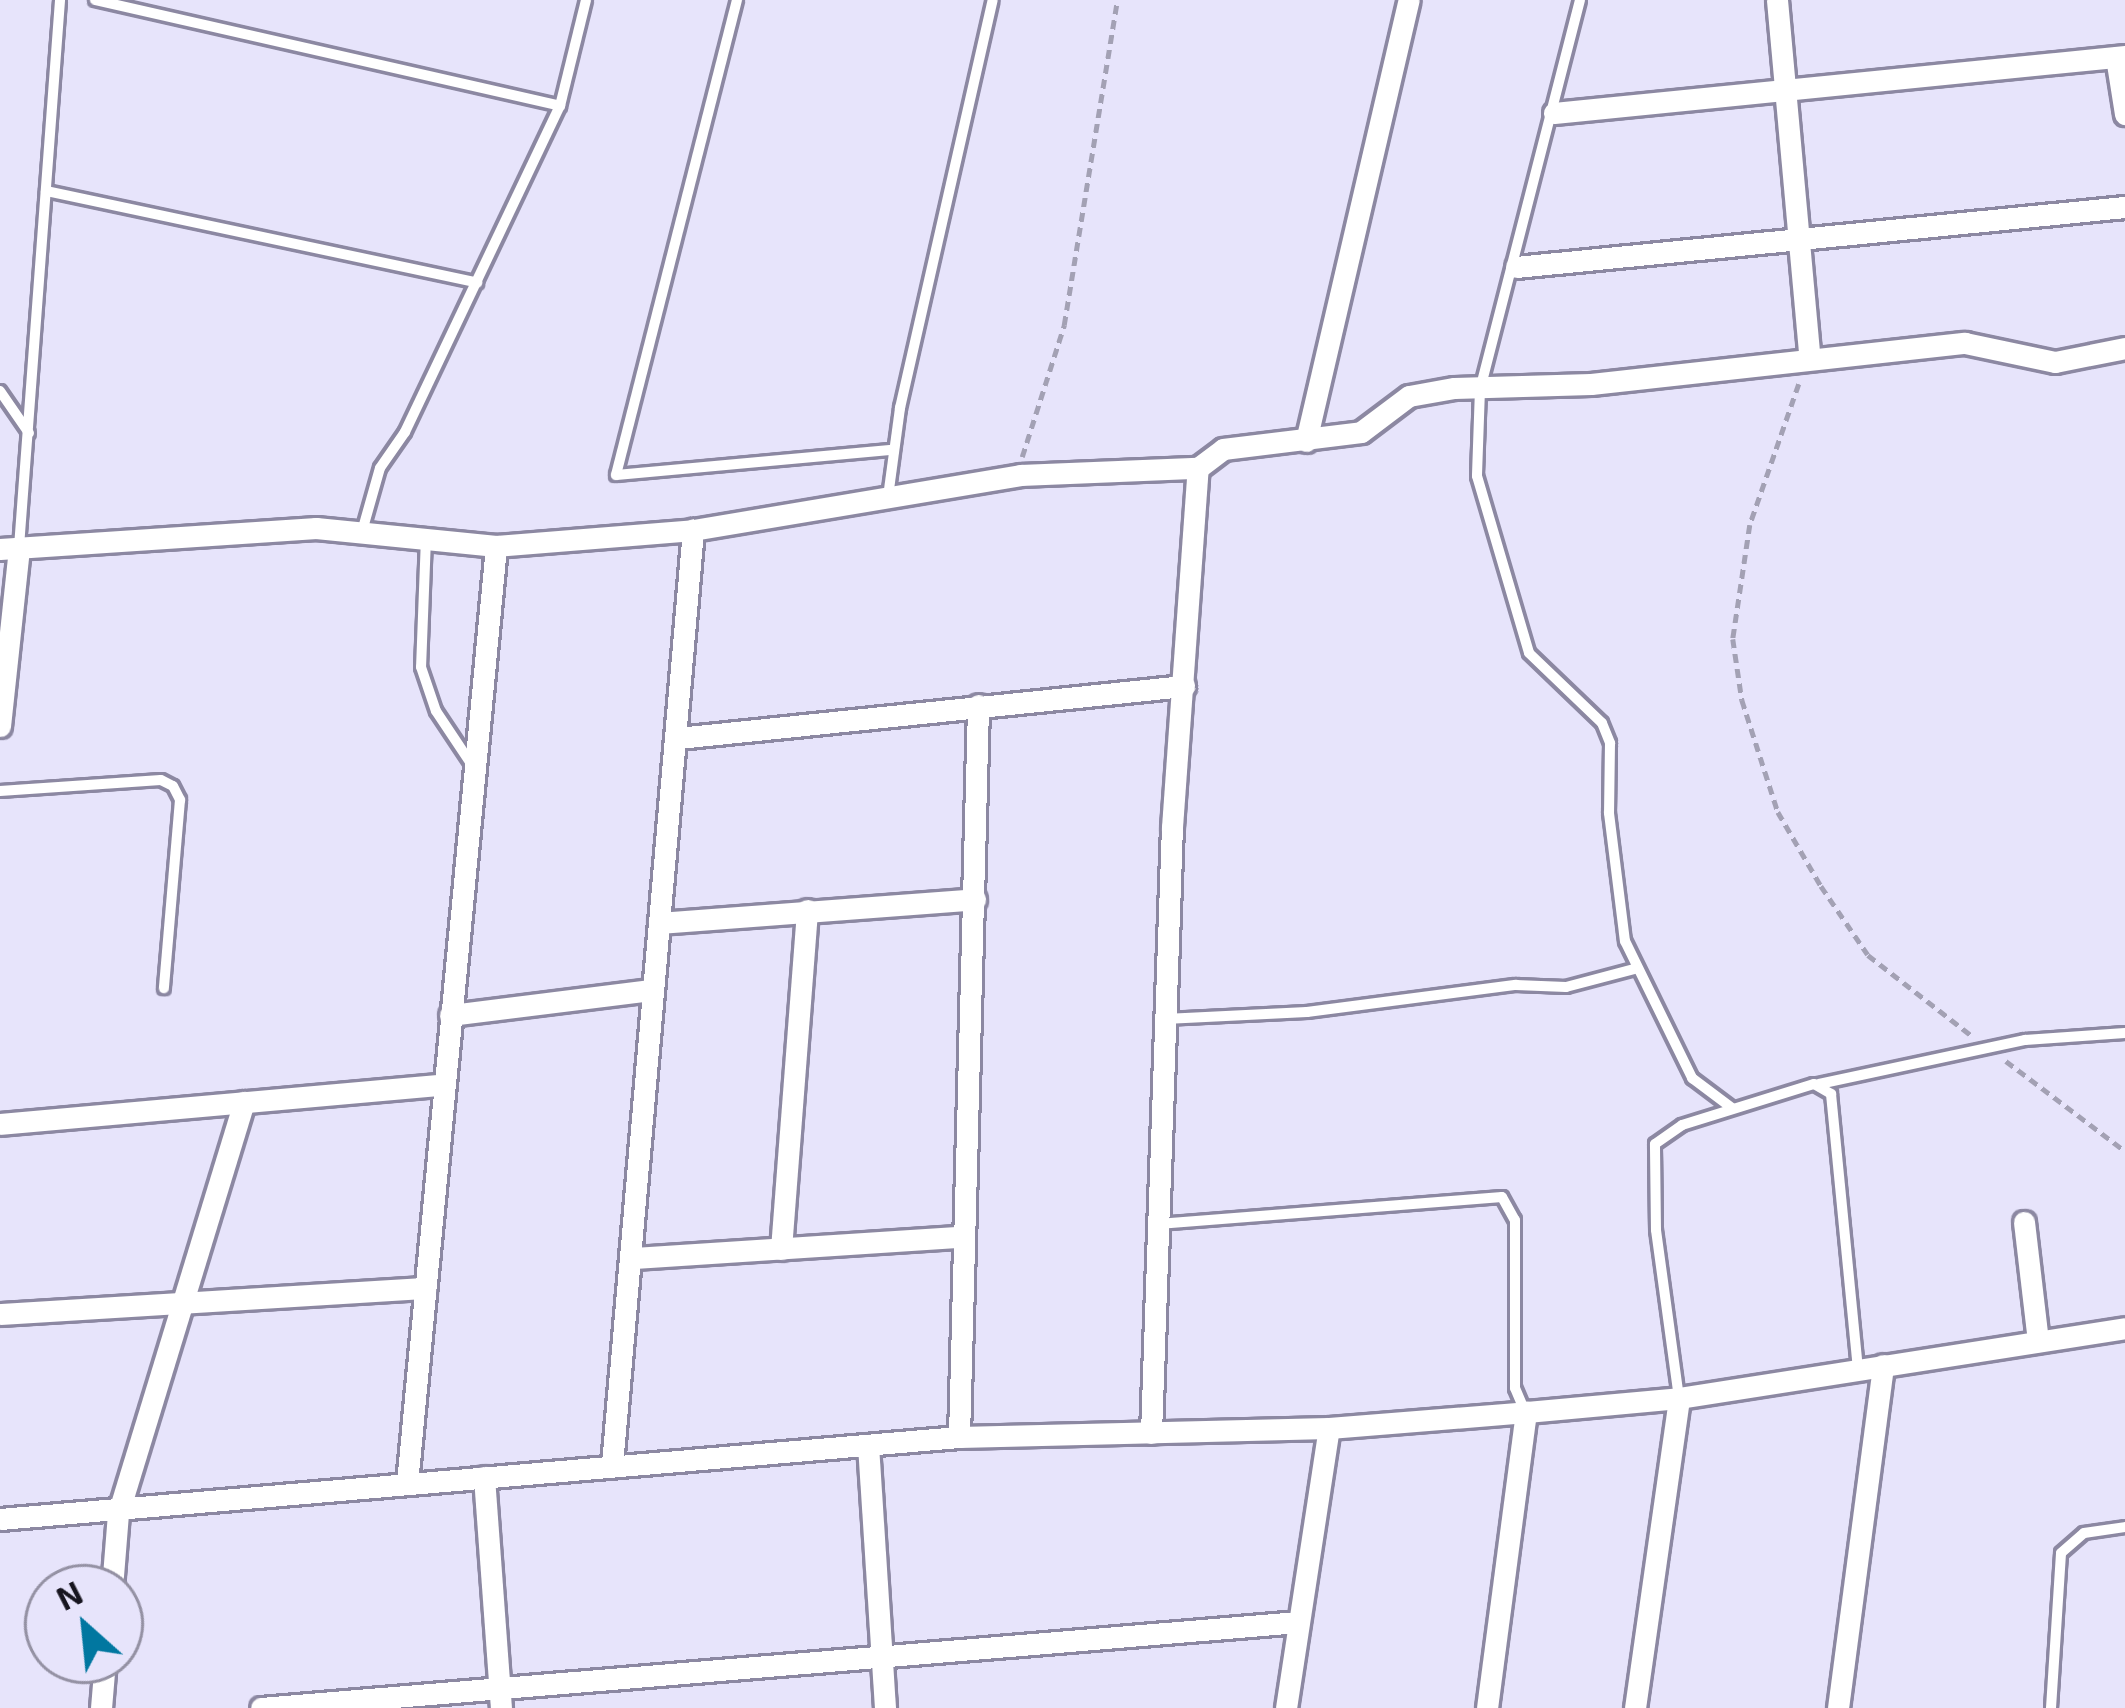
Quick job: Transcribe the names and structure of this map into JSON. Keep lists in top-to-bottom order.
{
  "north": "top left"
}
